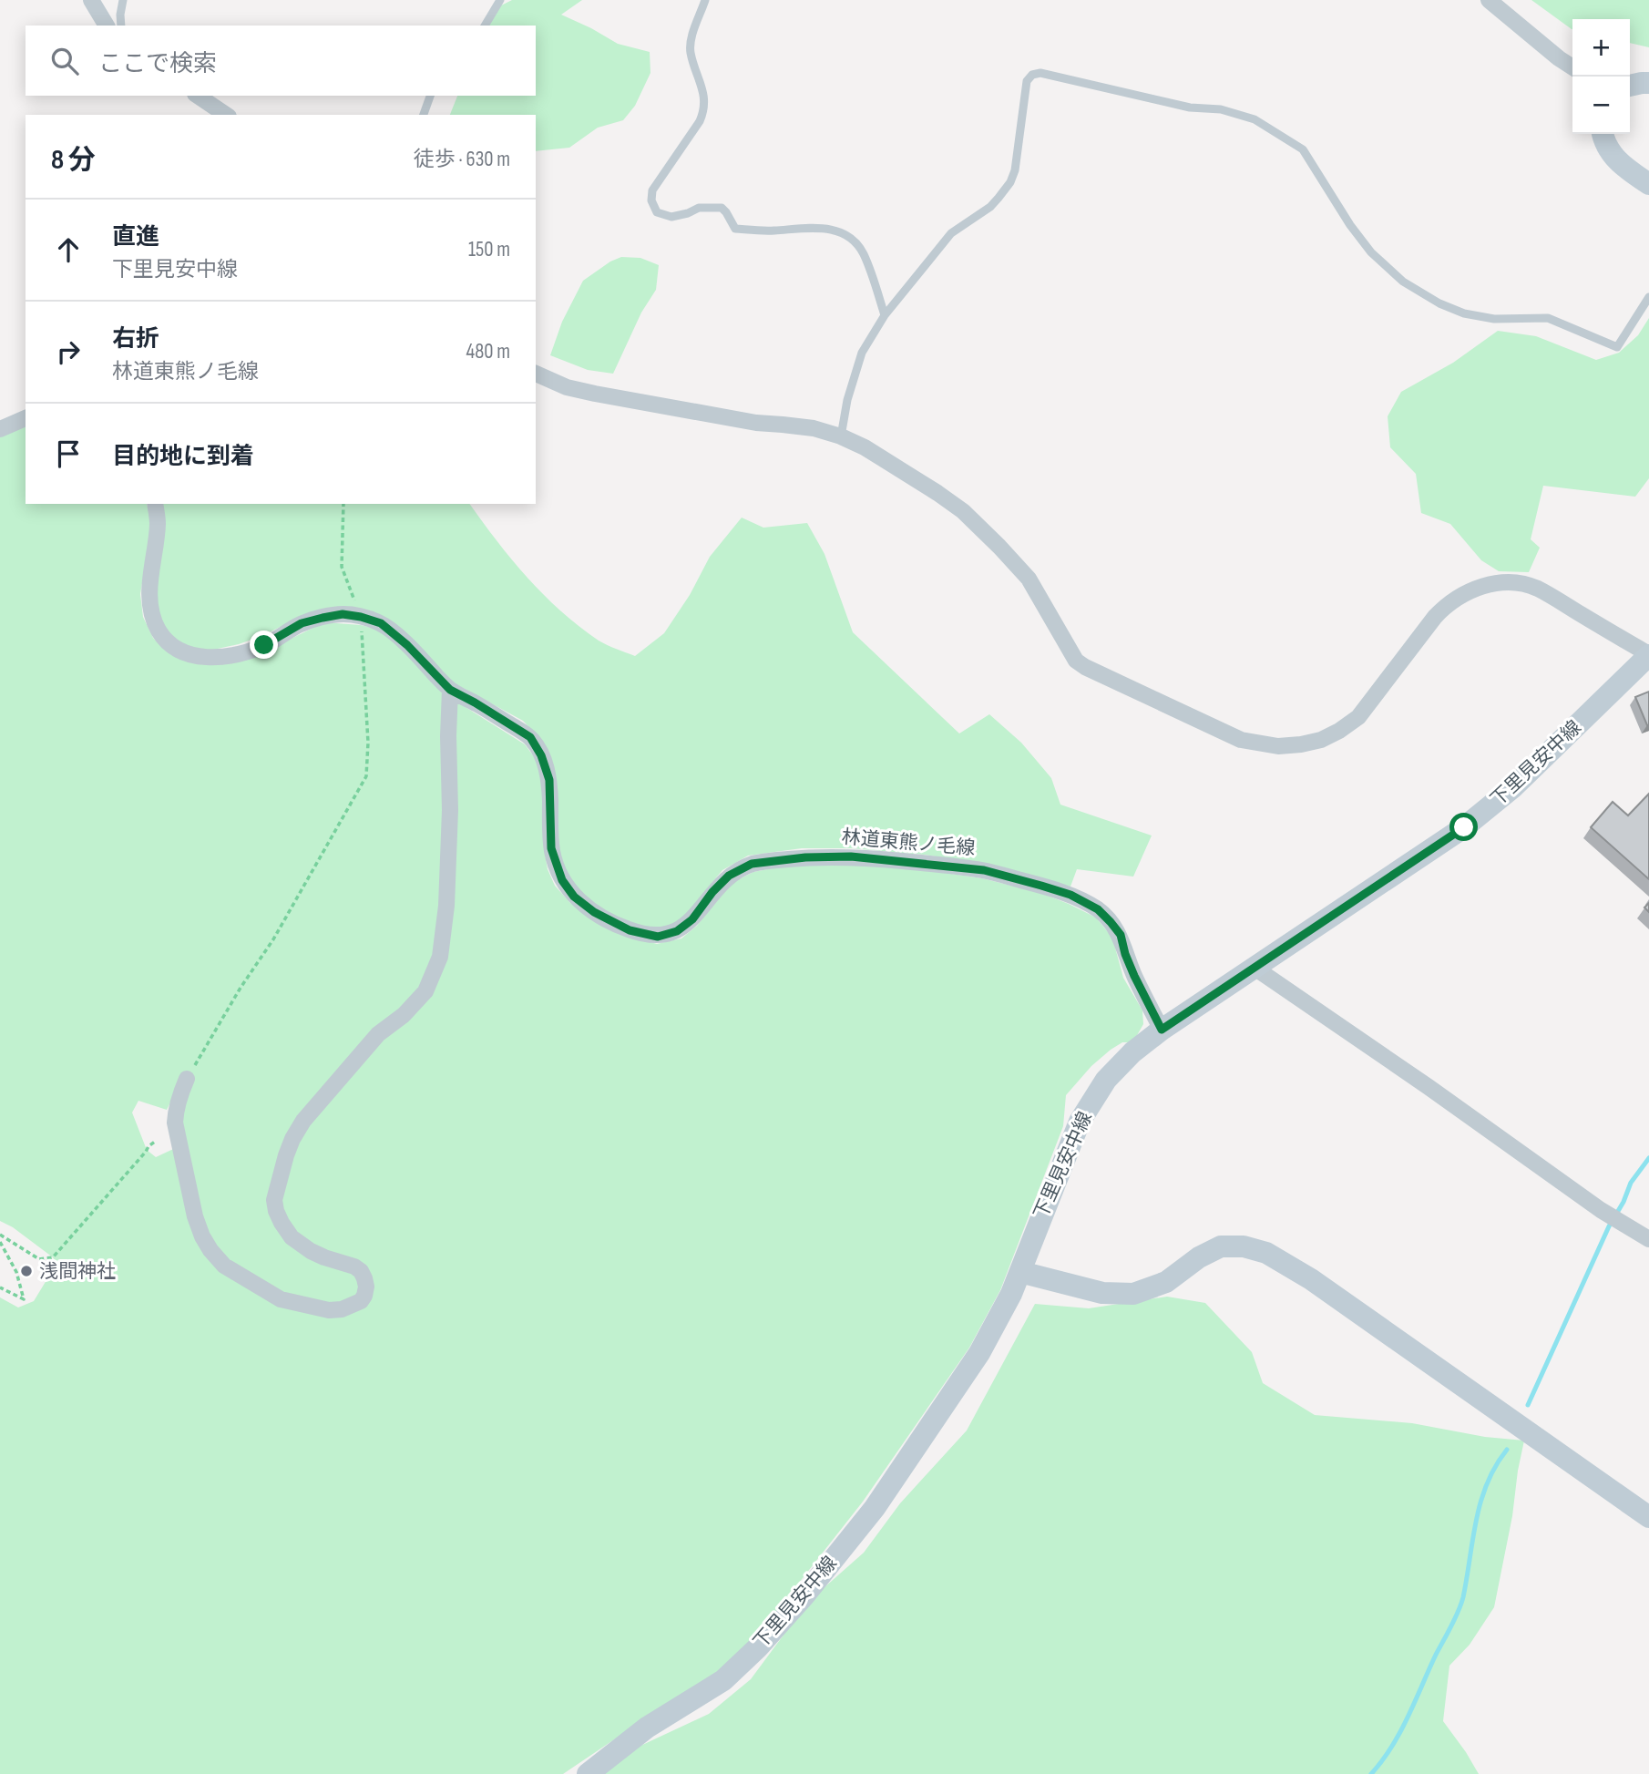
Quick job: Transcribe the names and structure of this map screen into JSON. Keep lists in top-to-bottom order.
{
  "streets": {
    "main road": ["下里見安中線"],
    "street": ["林道東熊ノ毛線"]
  },
  "crossings": [
    ["下里見安中線", "林道東熊ノ毛線"]
  ],
  "places": ["浅間神社"],
  "page": {
    "map_buttons": ["+", "−"],
    "search": "ここで検索",
    "heading": ["8 分", "徒歩 · 630 m"],
    "list": [
      ["直進", "下里見安中線", "150 m"],
      ["右折", "林道東熊ノ毛線", "480 m"],
      "目的地に到着"
    ]
  }
}
